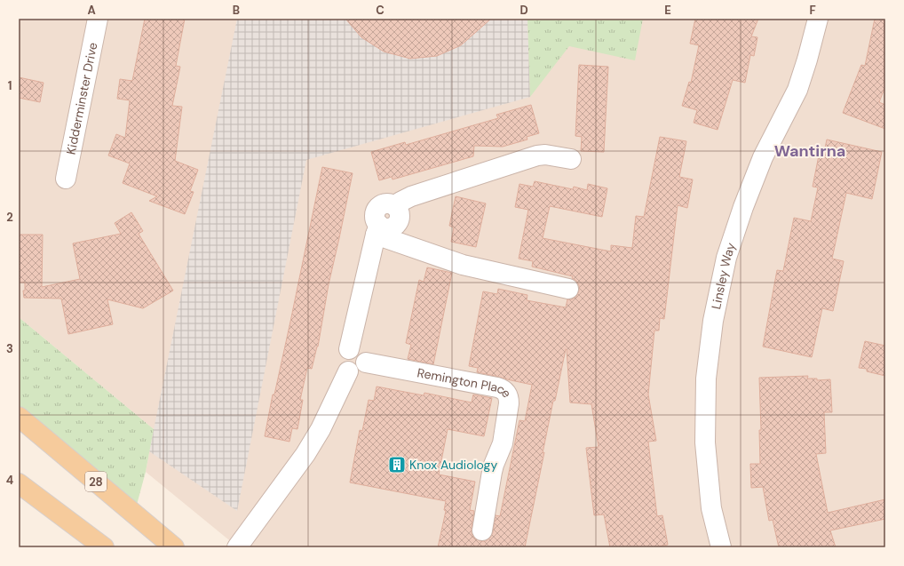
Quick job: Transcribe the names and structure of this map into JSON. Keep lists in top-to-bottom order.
{
  "streets": {
    "main road": ["28"],
    "street": ["Kidderminster Drive", "Linsley Way", "Remington Place"]
  },
  "districts": ["Wantirna"],
  "places": {
    "building": ["Knox Audiology"]
  },
  "grid": {
    "columns": [
      "A",
      "B",
      "C",
      "D",
      "E",
      "F"
    ],
    "rows": [
      "1",
      "2",
      "3",
      "4"
    ]
  }
}
